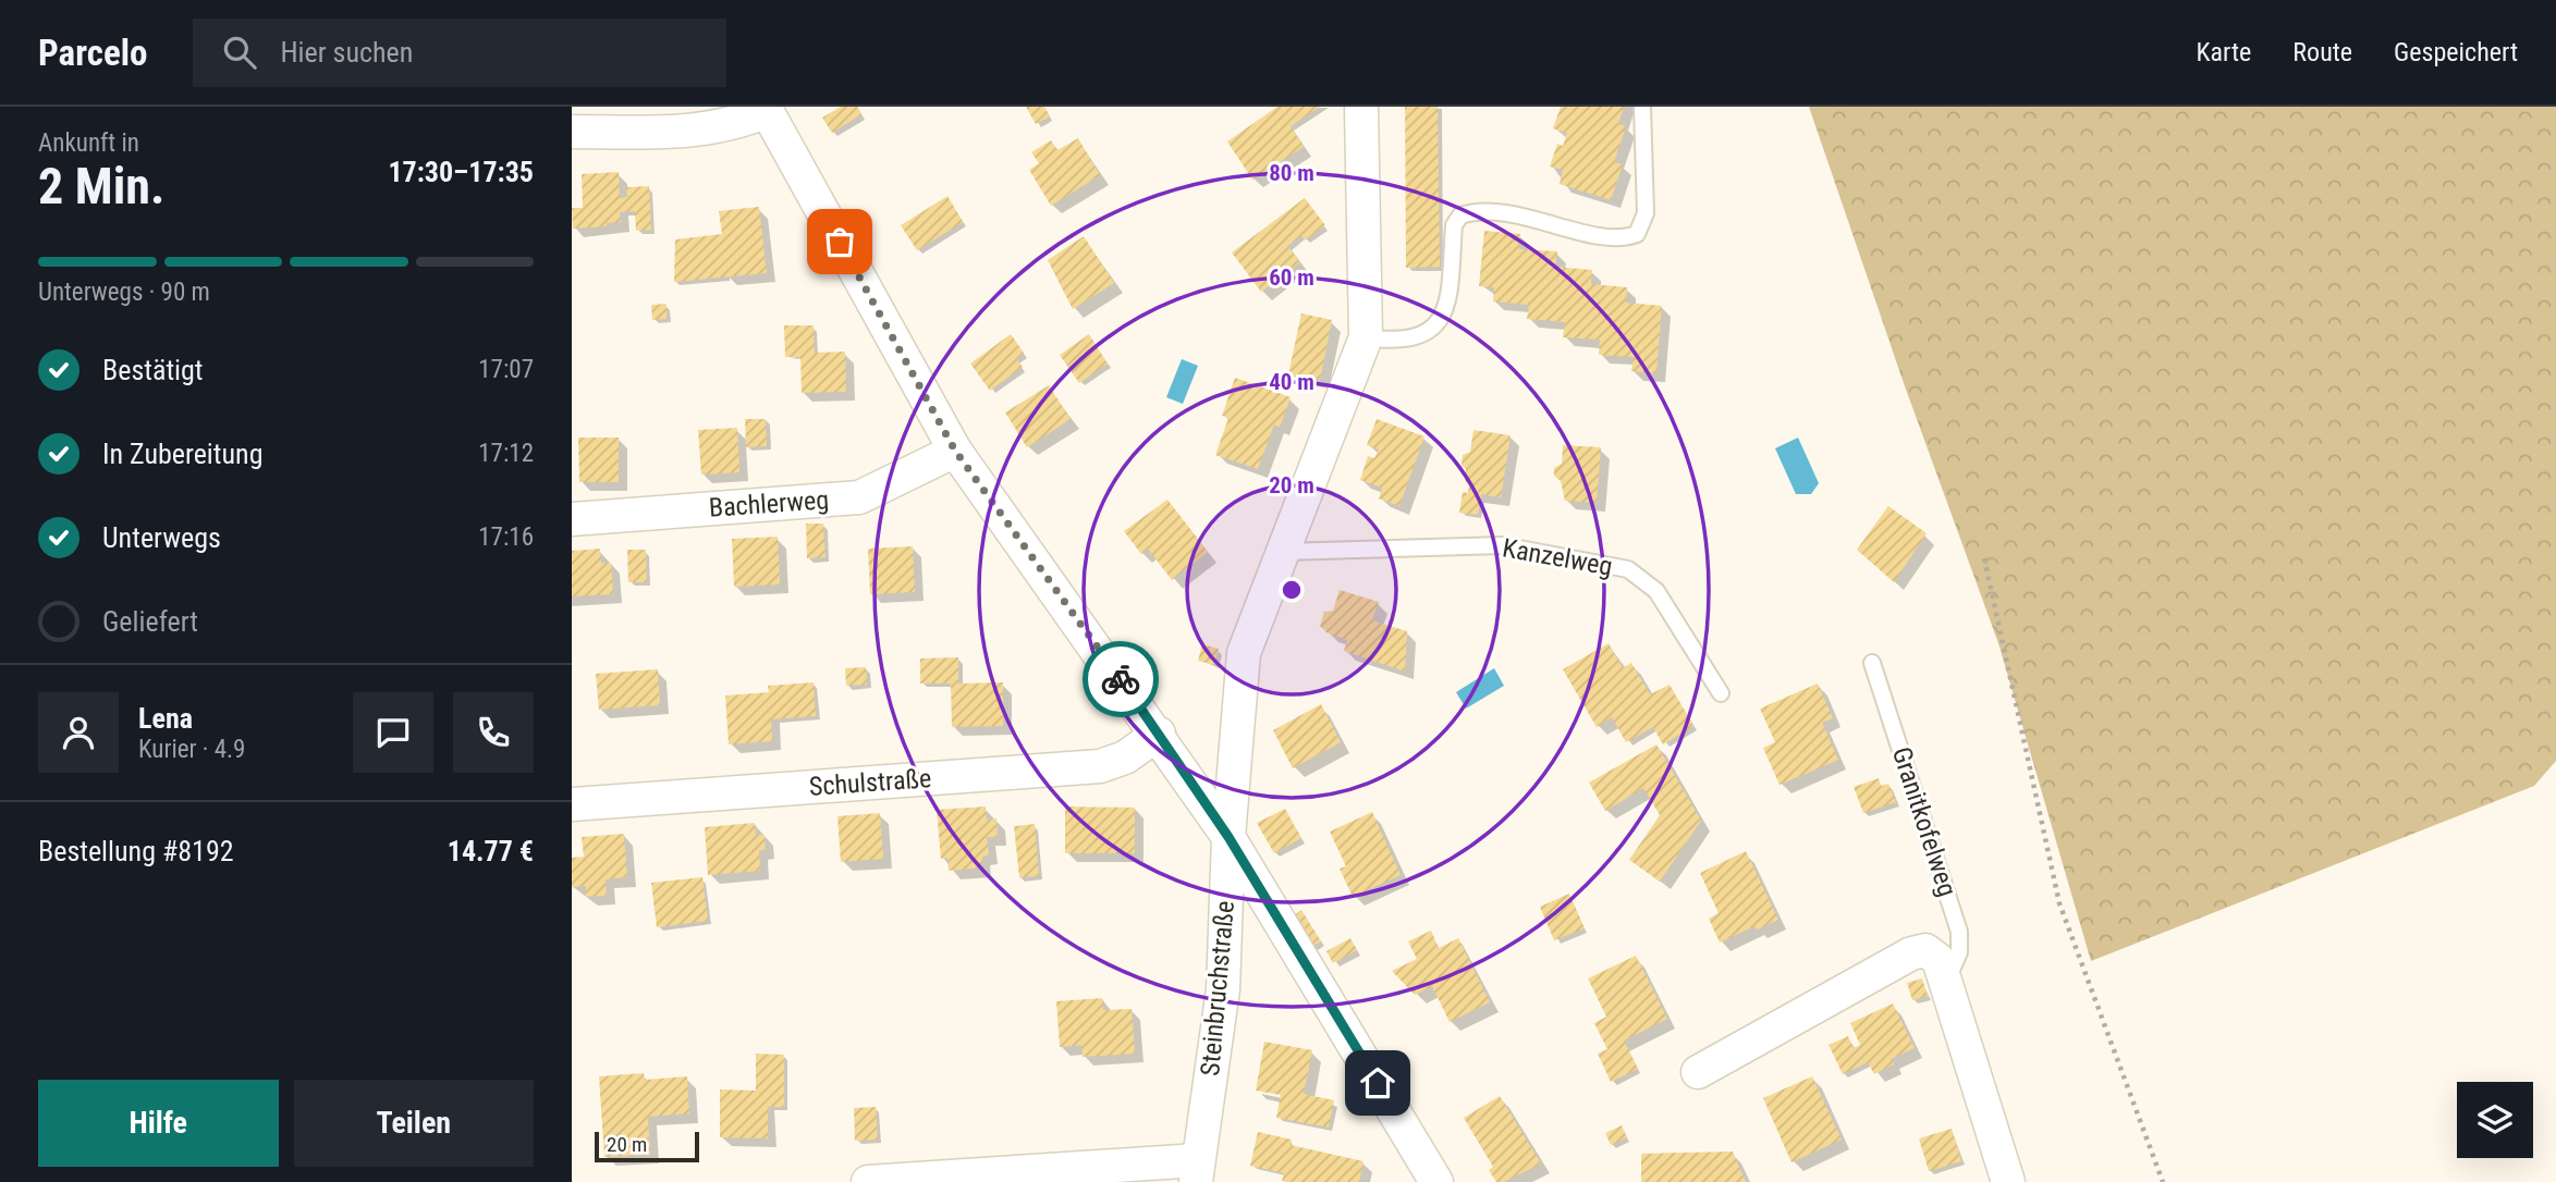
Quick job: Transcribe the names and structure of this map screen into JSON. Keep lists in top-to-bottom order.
{
  "streets": {
    "street": ["Bachlerweg", "Schulstraße", "Steinbruchstraße"],
    "lane": ["Kanzelweg", "Granitkofelweg"]
  },
  "scale_bar": "20 m",
  "page": {
    "header": "Parcelo",
    "search": "Hier suchen",
    "nav": ["Karte", "Route", "Gespeichert"],
    "heading": ["2 Min.", "Ankunft in", "17:30–17:35"],
    "panel": [
      "Lena",
      "Kurier · 4.9",
      "Bestellung #8192",
      "14.77 €"
    ],
    "bar": "Unterwegs · 90 m",
    "list": [
      ["Bestätigt", "17:07"],
      ["In Zubereitung", "17:12"],
      ["Unterwegs", "17:16"],
      "Geliefert"
    ],
    "buttons": ["Hilfe", "Teilen"],
    "scale": "20 m"
  },
  "rings": [
    "80 m",
    "60 m",
    "40 m",
    "20 m"
  ]
}
